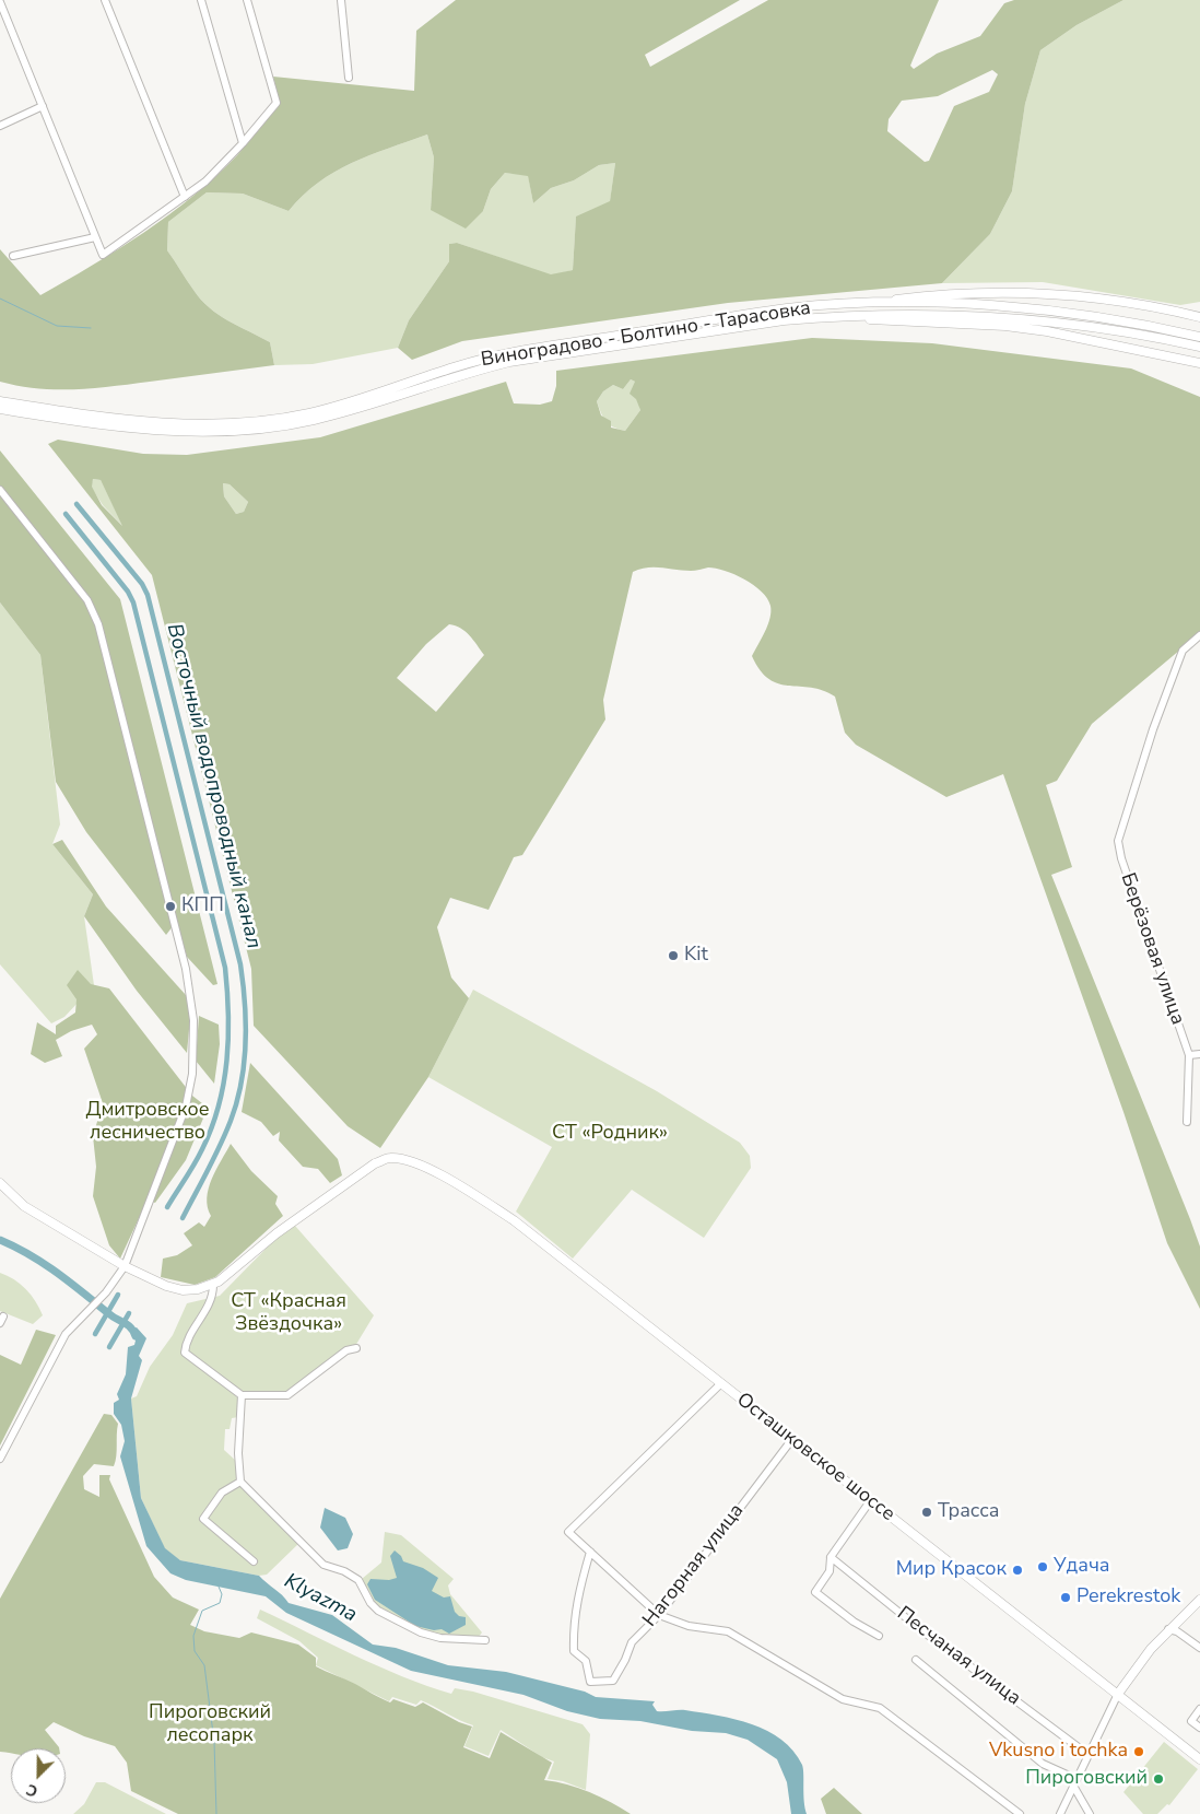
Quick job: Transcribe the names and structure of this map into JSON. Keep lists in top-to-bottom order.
{
  "streets": {
    "main road": ["Виноградово - Болтино - Тарасовка", "Осташковское шоссе"],
    "street": ["Берёзовая улица", "Нагорная улица", "Песчаная улица"]
  },
  "crossings": [
    ["Осташковское шоссе", "Нагорная улица"]
  ],
  "water": ["Восточный водопроводный канал", "Klyazma"],
  "parks": [
    "Дмитровское лесничество",
    "СТ «Родник»",
    "СТ «Красная Звёздочка»",
    "Пироговский лесопарк"
  ],
  "places": [
    "КПП",
    "Kit",
    "Трасса",
    "Удача",
    "Мир Красок",
    "Perekrestok",
    "Vkusno i tochka",
    "Пироговский"
  ],
  "north": "bottom left"
}
